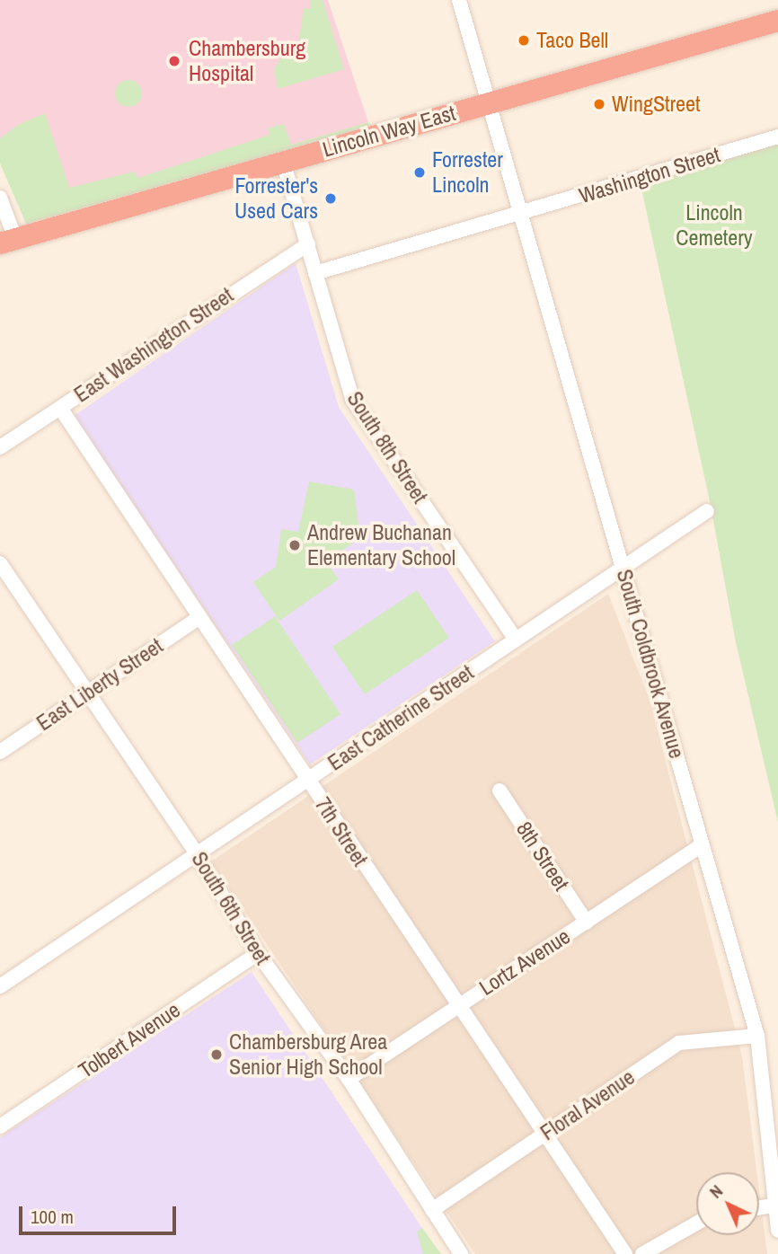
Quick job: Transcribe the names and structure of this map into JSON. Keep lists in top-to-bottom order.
{
  "streets": {
    "highway": ["Lincoln Way East"],
    "street": [
      "Washington Street",
      "East Washington Street",
      "South 8th Street",
      "South Coldbrook Avenue",
      "East Liberty Street",
      "East Catherine Street",
      "7th Street",
      "8th Street",
      "South 6th Street",
      "Lortz Avenue",
      "Tolbert Avenue",
      "Floral Avenue"
    ]
  },
  "crossings": [
    ["Lincoln Way East", "South 8th Street"],
    ["Lincoln Way East", "South Coldbrook Avenue"],
    ["Washington Street", "South 8th Street"],
    ["Washington Street", "South Coldbrook Avenue"],
    ["East Washington Street", "South 8th Street"],
    ["East Washington Street", "7th Street"],
    ["South 8th Street", "East Catherine Street"],
    ["South Coldbrook Avenue", "East Catherine Street"],
    ["South Coldbrook Avenue", "Lortz Avenue"],
    ["South Coldbrook Avenue", "Floral Avenue"],
    ["East Liberty Street", "7th Street"],
    ["East Liberty Street", "South 6th Street"],
    ["East Catherine Street", "7th Street"],
    ["East Catherine Street", "South 6th Street"],
    ["7th Street", "Lortz Avenue"],
    ["7th Street", "Floral Avenue"],
    ["8th Street", "Lortz Avenue"],
    ["South 6th Street", "Lortz Avenue"],
    ["South 6th Street", "Tolbert Avenue"],
    ["South 6th Street", "Floral Avenue"]
  ],
  "parks": ["Lincoln Cemetery"],
  "places": [
    "Taco Bell",
    "Chambersburg Hospital",
    "WingStreet",
    "Forrester Lincoln",
    "Forrester's Used Cars",
    "Andrew Buchanan Elementary School",
    "Chambersburg Area Senior High School"
  ],
  "scale_bar": "100 m",
  "north": "top left"
}
